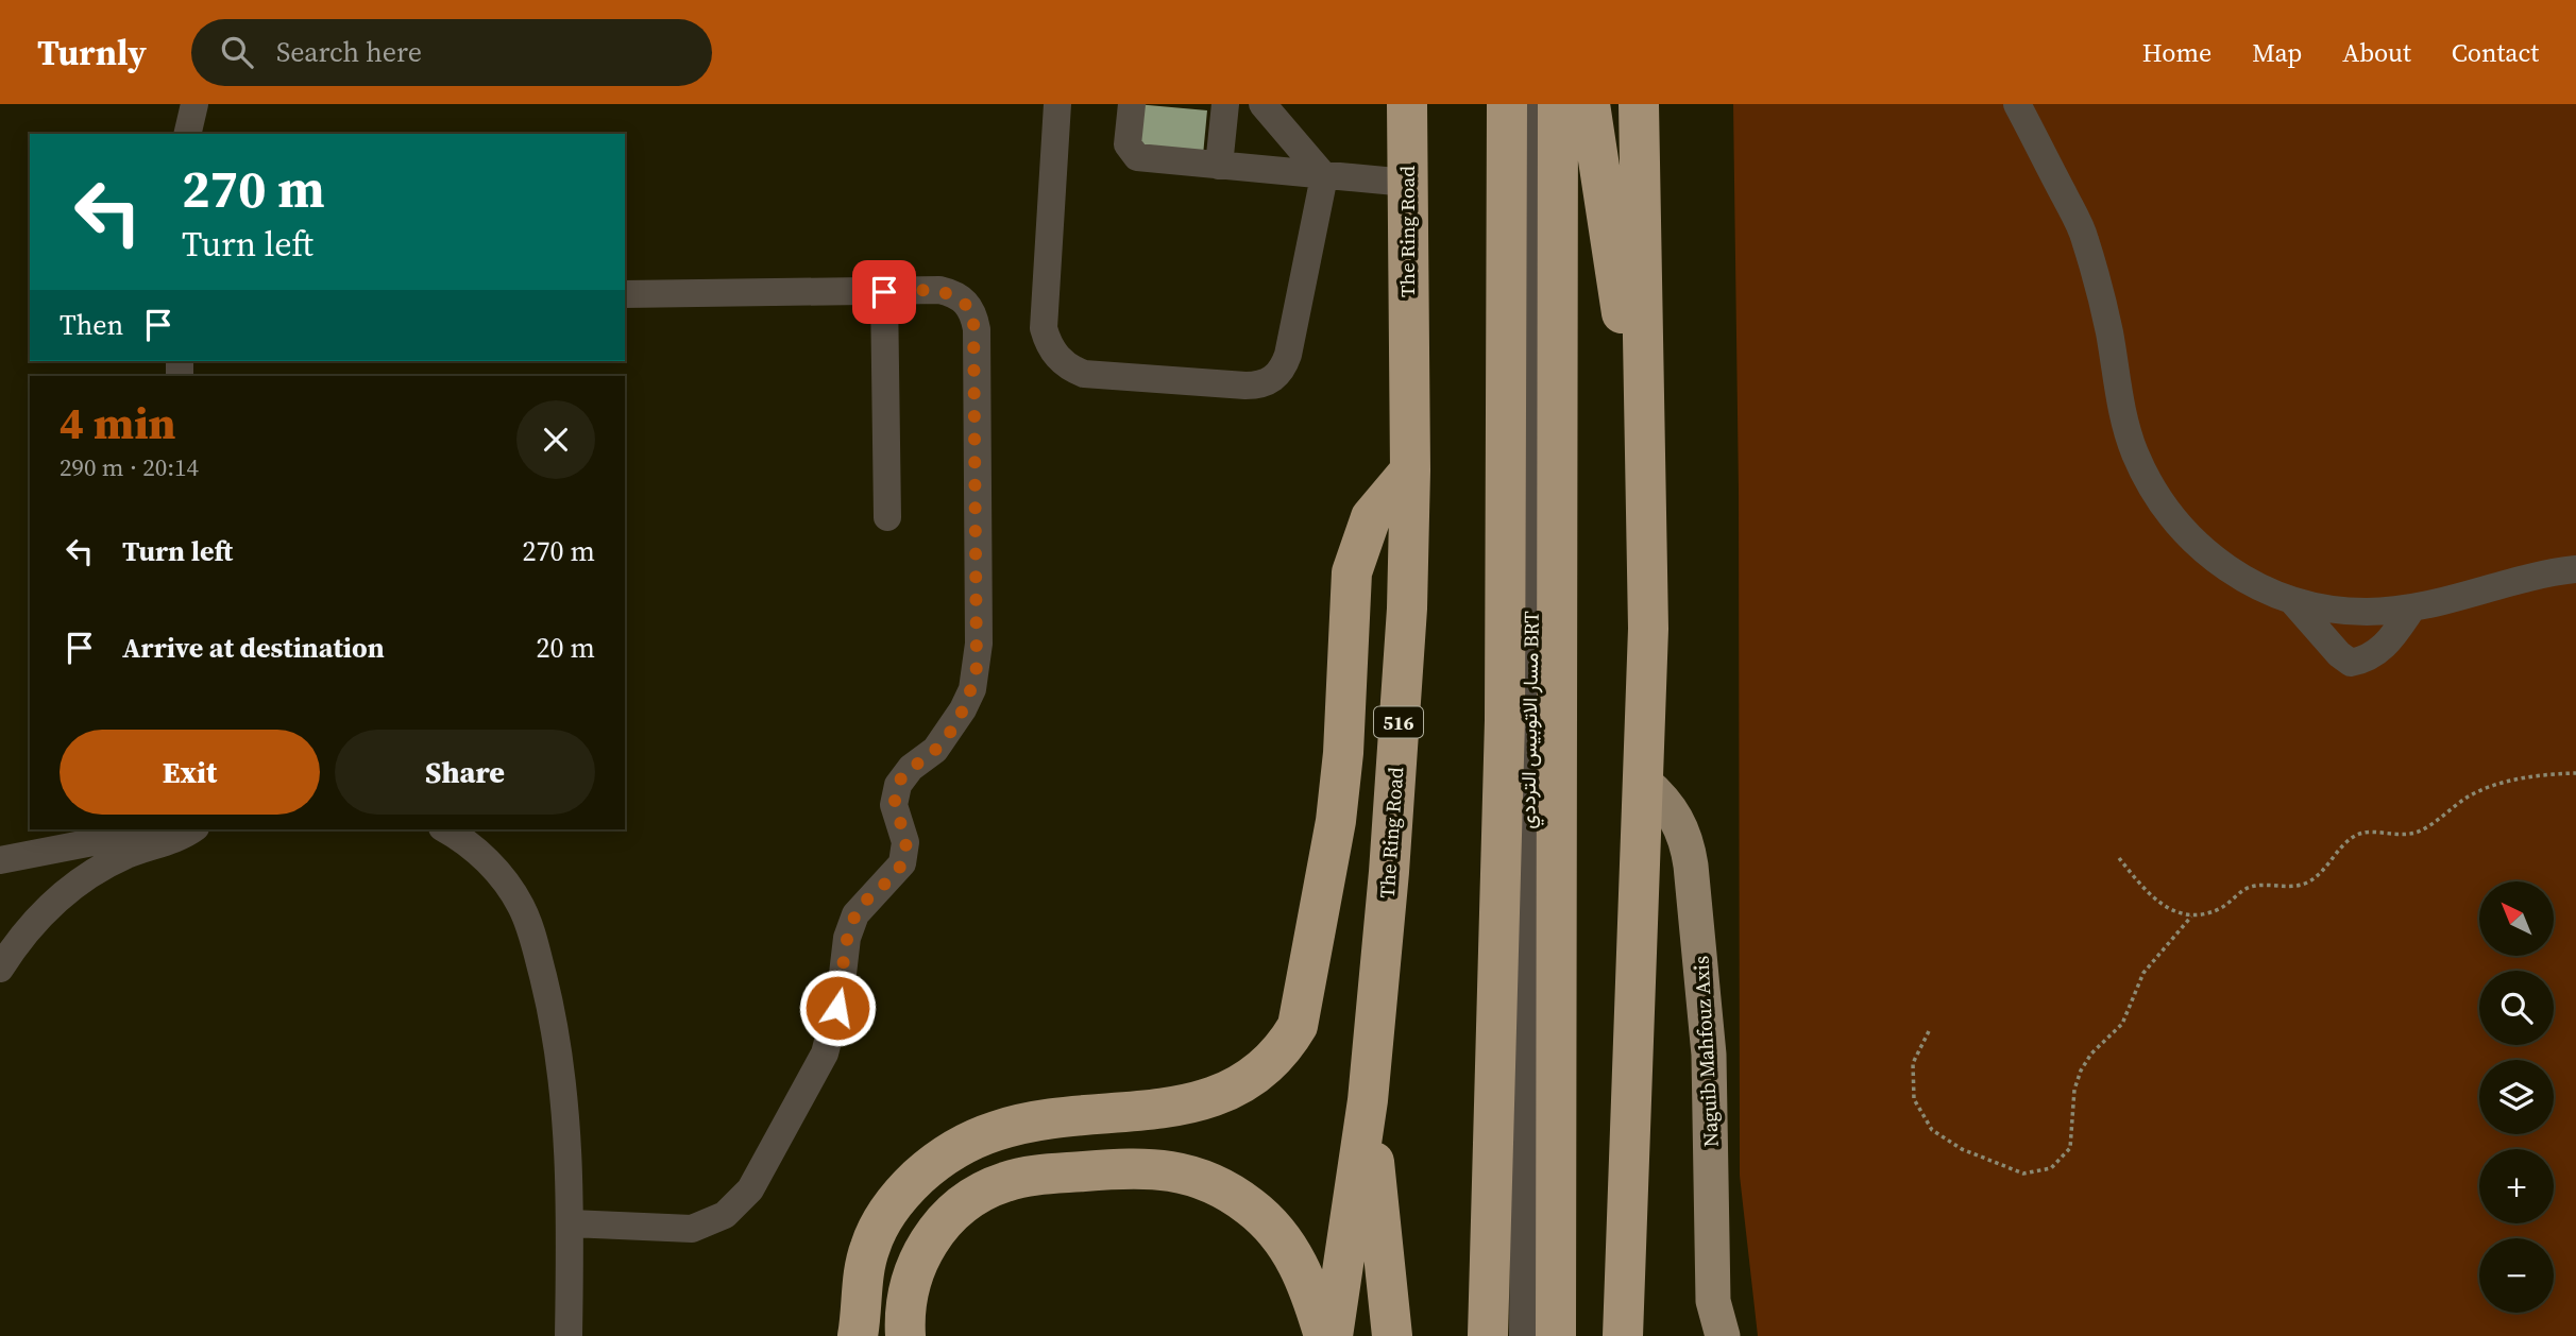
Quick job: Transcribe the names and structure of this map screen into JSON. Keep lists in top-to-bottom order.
{
  "streets": {
    "highway": ["The Ring Road", "516"],
    "main road": ["Naguib Mahfouz Axis"],
    "street": ["مسار الاتوبيس الترددي BRT"]
  },
  "north": "top left",
  "page": {
    "header": "Turnly",
    "search": "Search here",
    "nav": [
      "Home",
      "Map",
      "About",
      "Contact"
    ],
    "turn": ["270 m", "Turn left"],
    "then": "Then",
    "heading": ["4 min", "290 m · 20:14"],
    "list": [
      {
        "name": "Turn left",
        "value": "270 m"
      },
      {
        "name": "Arrive at destination",
        "value": "20 m"
      }
    ],
    "buttons": ["Exit", "Share"],
    "map_buttons": ["+", "−"]
  }
}
